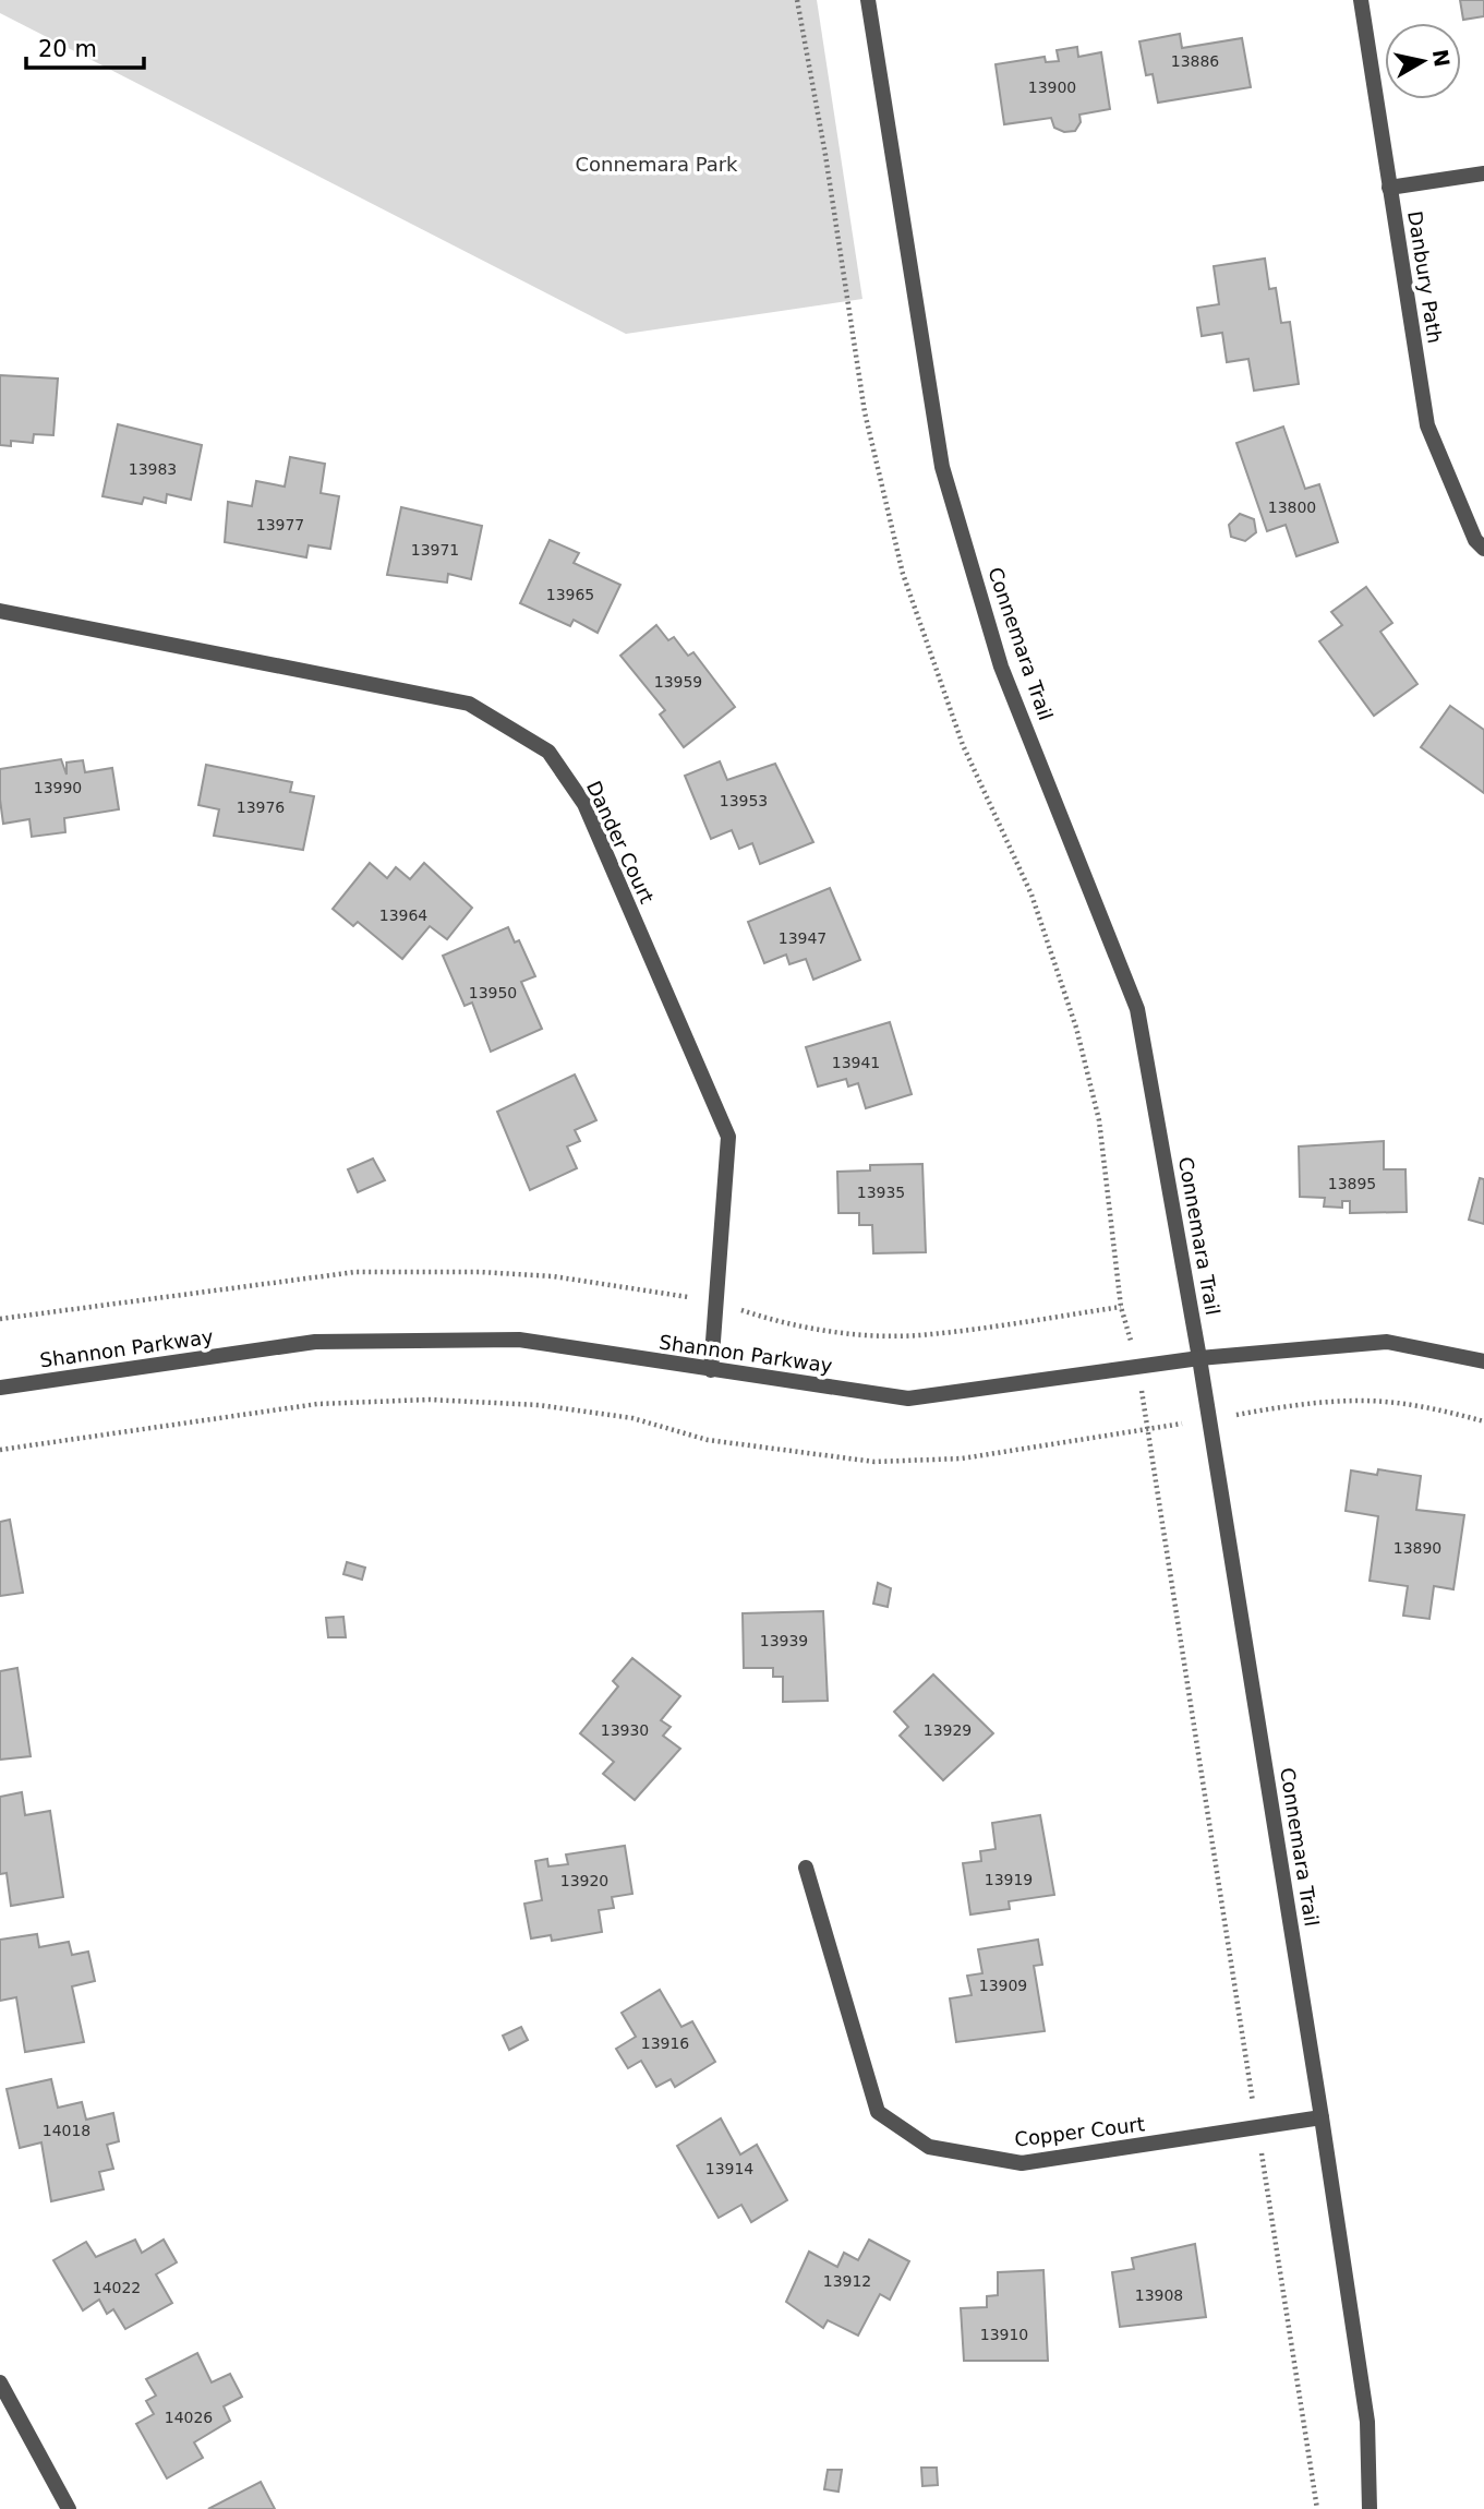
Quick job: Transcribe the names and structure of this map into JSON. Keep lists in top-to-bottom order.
{
  "streets": {
    "street": [
      "Danbury Path",
      "Connemara Trail",
      "Dander Court",
      "Shannon Parkway",
      "Copper Court"
    ]
  },
  "crossings": [
    ["Connemara Trail", "Shannon Parkway"],
    ["Connemara Trail", "Copper Court"],
    ["Dander Court", "Shannon Parkway"]
  ],
  "parks": ["Connemara Park"],
  "house_numbers": [
    "13886",
    "13900",
    "13983",
    "13800",
    "13977",
    "13971",
    "13965",
    "13959",
    "13990",
    "13953",
    "13976",
    "13964",
    "13947",
    "13950",
    "13941",
    "13895",
    "13935",
    "13890",
    "13939",
    "13930",
    "13929",
    "13919",
    "13920",
    "13909",
    "13916",
    "14018",
    "13914",
    "13912",
    "14022",
    "13908",
    "13910",
    "14026"
  ],
  "scale_bar": "20 m",
  "north": "right"
}
